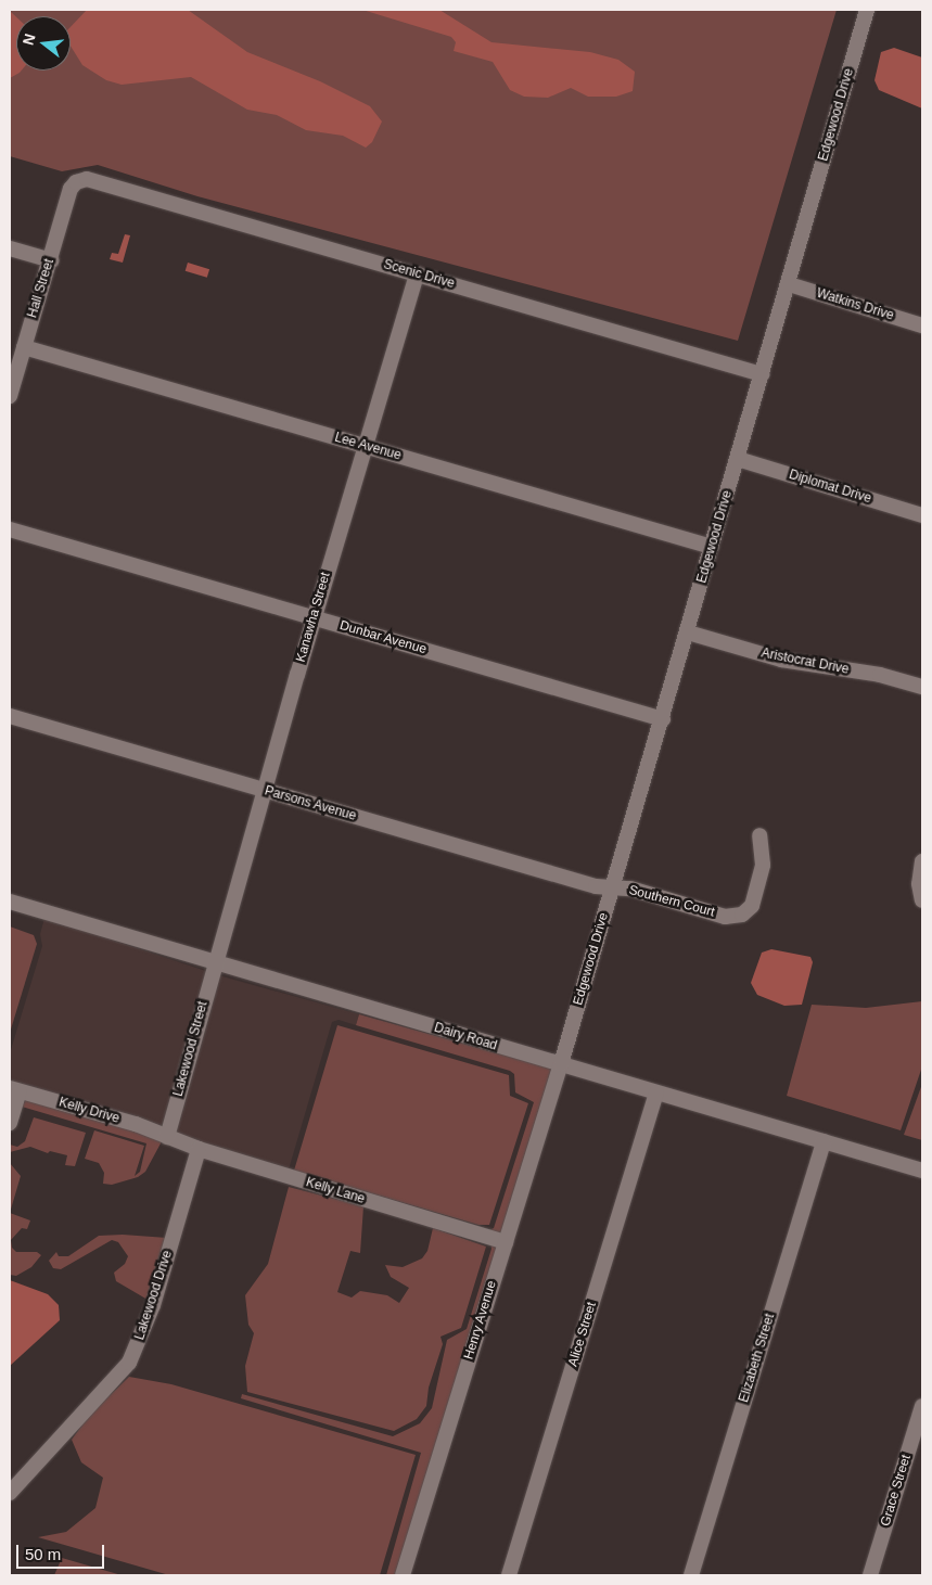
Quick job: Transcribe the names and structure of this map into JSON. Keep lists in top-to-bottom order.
{
  "streets": {
    "street": [
      "Edgewood Drive",
      "Scenic Drive",
      "Hall Street",
      "Watkins Drive",
      "Lee Avenue",
      "Diplomat Drive",
      "Kanawha Street",
      "Dunbar Avenue",
      "Aristocrat Drive",
      "Parsons Avenue",
      "Southern Court",
      "Dairy Road",
      "Lakewood Street",
      "Kelly Drive",
      "Kelly Lane",
      "Lakewood Drive",
      "Henry Avenue",
      "Alice Street",
      "Elizabeth Street",
      "Grace Street"
    ]
  },
  "crossings": [
    ["Edgewood Drive", "Scenic Drive"],
    ["Edgewood Drive", "Watkins Drive"],
    ["Edgewood Drive", "Lee Avenue"],
    ["Edgewood Drive", "Diplomat Drive"],
    ["Edgewood Drive", "Dunbar Avenue"],
    ["Edgewood Drive", "Aristocrat Drive"],
    ["Edgewood Drive", "Parsons Avenue"],
    ["Edgewood Drive", "Southern Court"],
    ["Edgewood Drive", "Dairy Road"],
    ["Edgewood Drive", "Henry Avenue"],
    ["Scenic Drive", "Hall Street"],
    ["Scenic Drive", "Kanawha Street"],
    ["Hall Street", "Lee Avenue"],
    ["Lee Avenue", "Kanawha Street"],
    ["Kanawha Street", "Dunbar Avenue"],
    ["Kanawha Street", "Parsons Avenue"],
    ["Kanawha Street", "Dairy Road"],
    ["Kanawha Street", "Lakewood Street"],
    ["Parsons Avenue", "Southern Court"],
    ["Dairy Road", "Lakewood Street"],
    ["Dairy Road", "Henry Avenue"],
    ["Dairy Road", "Alice Street"],
    ["Dairy Road", "Elizabeth Street"],
    ["Lakewood Street", "Kelly Drive"],
    ["Lakewood Street", "Kelly Lane"],
    ["Kelly Drive", "Kelly Lane"],
    ["Kelly Lane", "Lakewood Drive"],
    ["Kelly Lane", "Henry Avenue"]
  ],
  "scale_bar": "50 m",
  "north": "left"
}
